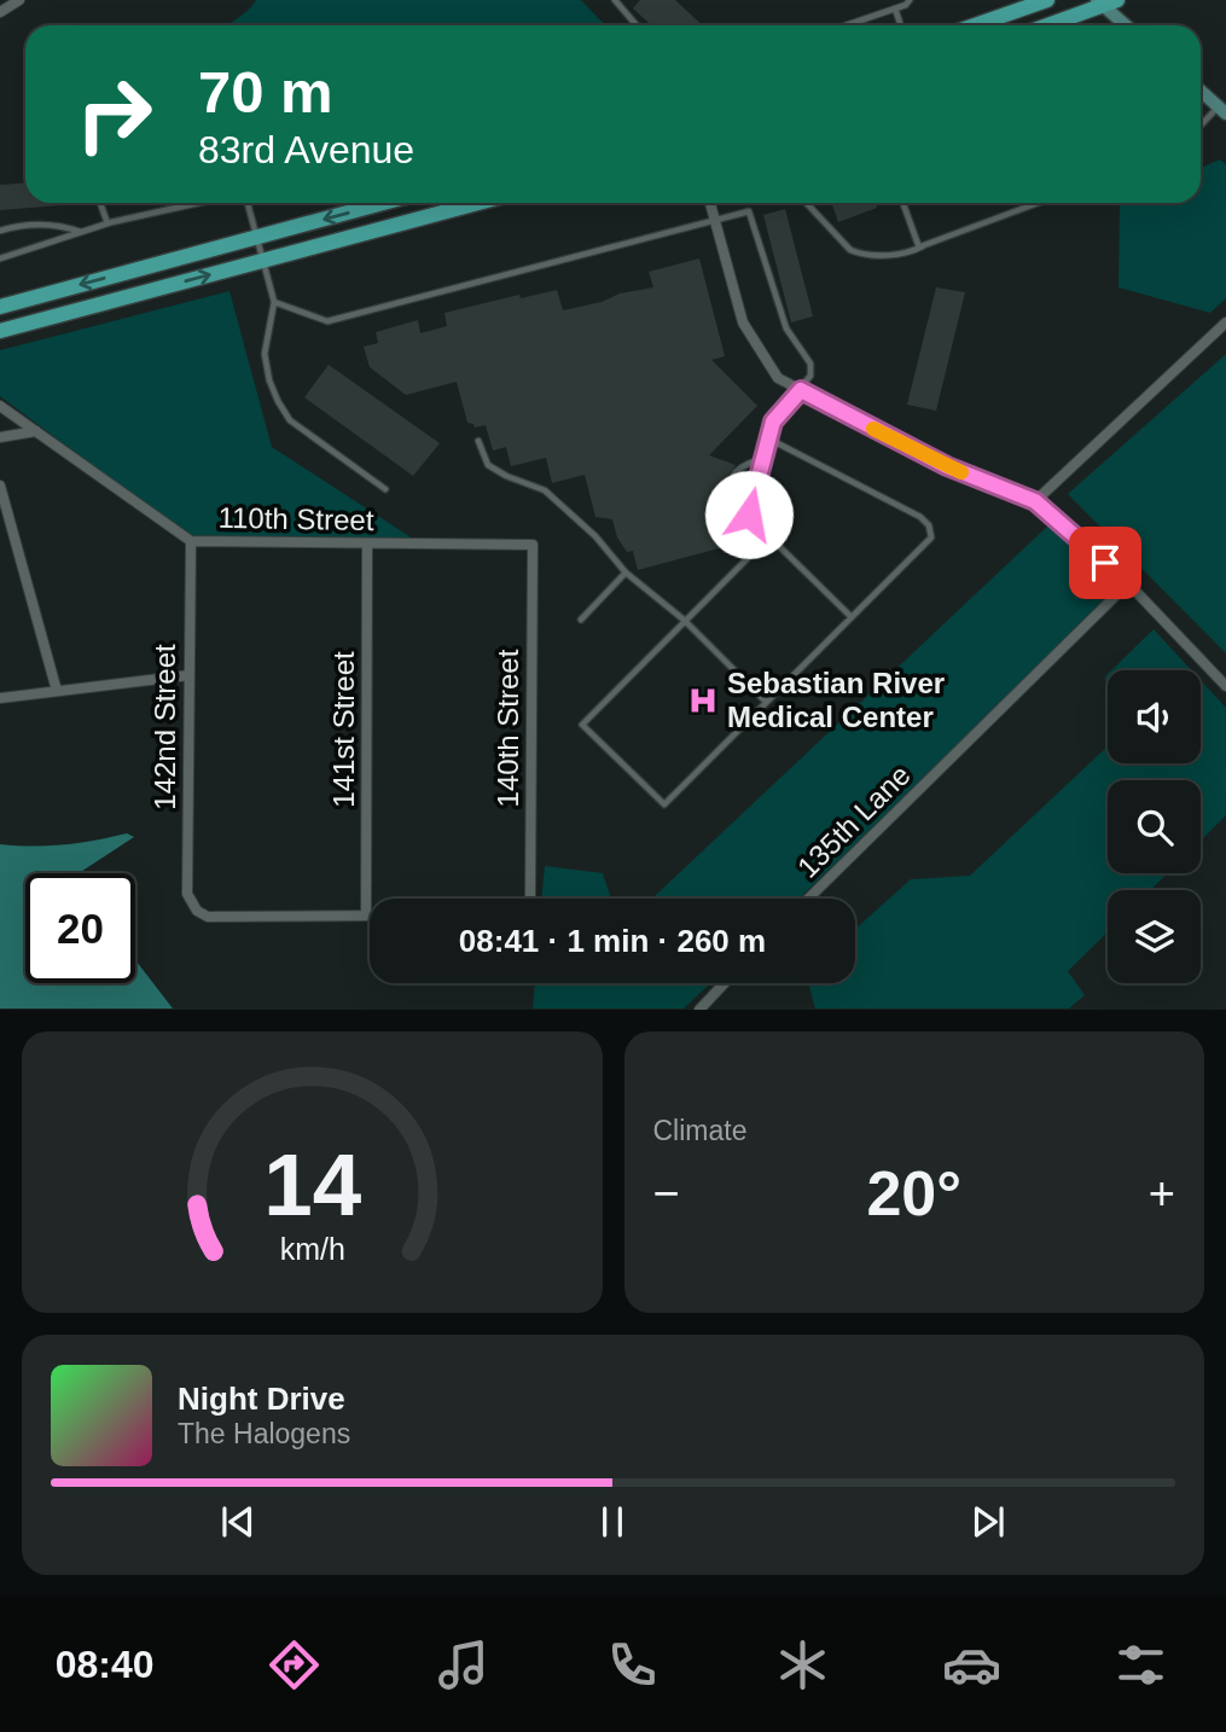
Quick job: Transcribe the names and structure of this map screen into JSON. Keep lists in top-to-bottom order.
{
  "streets": {
    "street": [
      "110th Street",
      "142nd Street",
      "140th Street",
      "141st Street",
      "135th Lane"
    ]
  },
  "crossings": [
    ["110th Street", "142nd Street"],
    ["110th Street", "140th Street"],
    ["110th Street", "141st Street"],
    ["142nd Street", "141st Street"]
  ],
  "places": {
    "hospital": ["Sebastian River Medical Center"]
  },
  "page": {
    "turn": ["70 m", "83rd Avenue"],
    "limit": "20",
    "trip": "08:41 · 1 min · 260 m",
    "tile": "Climate",
    "heat": ["−", "20°", "+"],
    "song": ["Night Drive", "The Halogens"],
    "tabs": "08:40",
    "gauge": ["14", "km/h"]
  }
}
